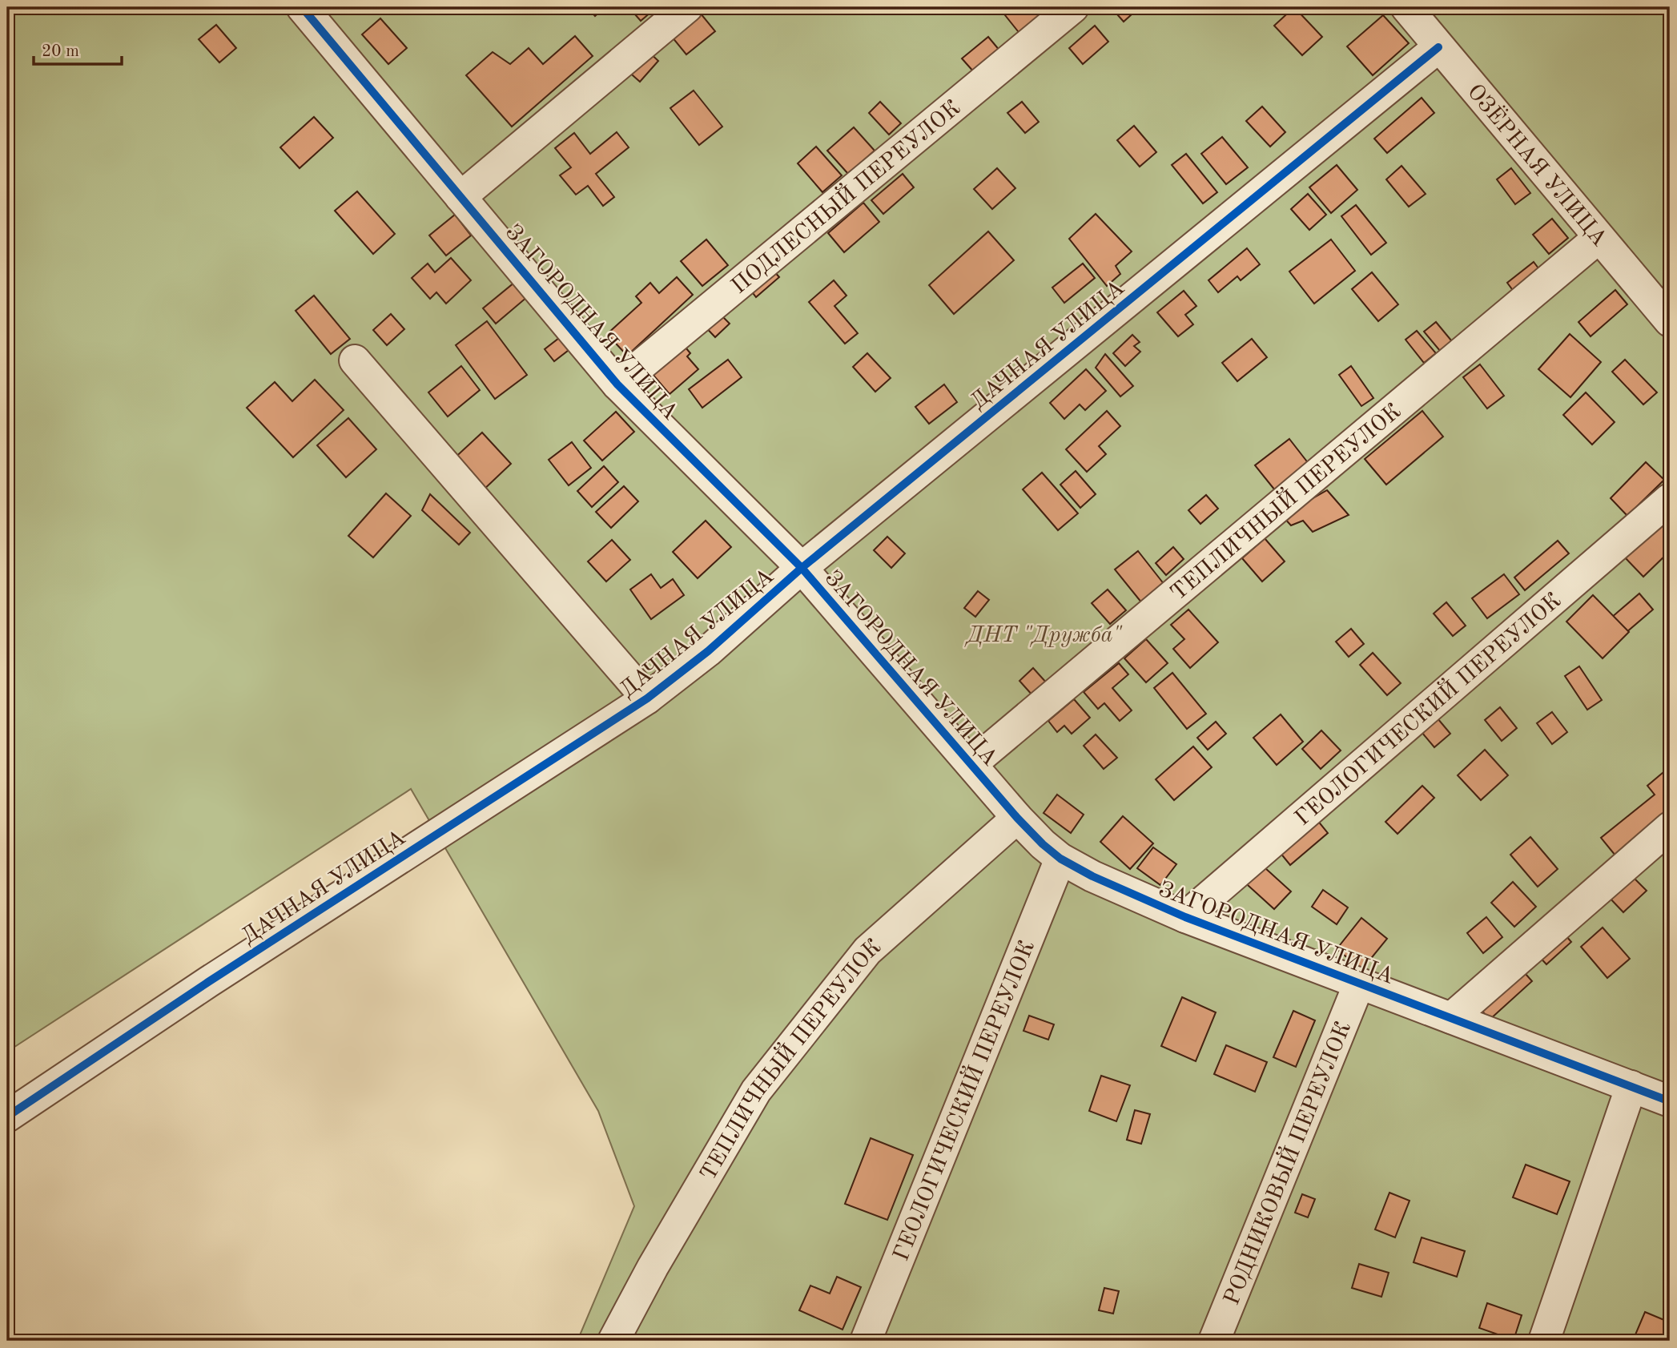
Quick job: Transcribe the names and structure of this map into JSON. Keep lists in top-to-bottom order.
{
  "streets": {
    "street": [
      "ОЗЁРНАЯ УЛИЦА",
      "ПОДЛЕСНЫЙ ПЕРЕУЛОК",
      "ЗАГОРОДНАЯ УЛИЦА",
      "ДАЧНАЯ УЛИЦА",
      "ТЕПЛИЧНЫЙ ПЕРЕУЛОК",
      "ГЕОЛОГИЧЕСКИЙ ПЕРЕУЛОК",
      "РОДНИКОВЫЙ ПЕРЕУЛОК"
    ]
  },
  "crossings": [
    ["ОЗЁРНАЯ УЛИЦА", "ДАЧНАЯ УЛИЦА"],
    ["ОЗЁРНАЯ УЛИЦА", "ТЕПЛИЧНЫЙ ПЕРЕУЛОК"],
    ["ПОДЛЕСНЫЙ ПЕРЕУЛОК", "ЗАГОРОДНАЯ УЛИЦА"],
    ["ЗАГОРОДНАЯ УЛИЦА", "ДАЧНАЯ УЛИЦА"],
    ["ЗАГОРОДНАЯ УЛИЦА", "ТЕПЛИЧНЫЙ ПЕРЕУЛОК"],
    ["ЗАГОРОДНАЯ УЛИЦА", "ГЕОЛОГИЧЕСКИЙ ПЕРЕУЛОК"],
    ["ЗАГОРОДНАЯ УЛИЦА", "РОДНИКОВЫЙ ПЕРЕУЛОК"]
  ],
  "parks": ["ДНТ \"Дружба\""],
  "scale_bar": "20 m"
}
